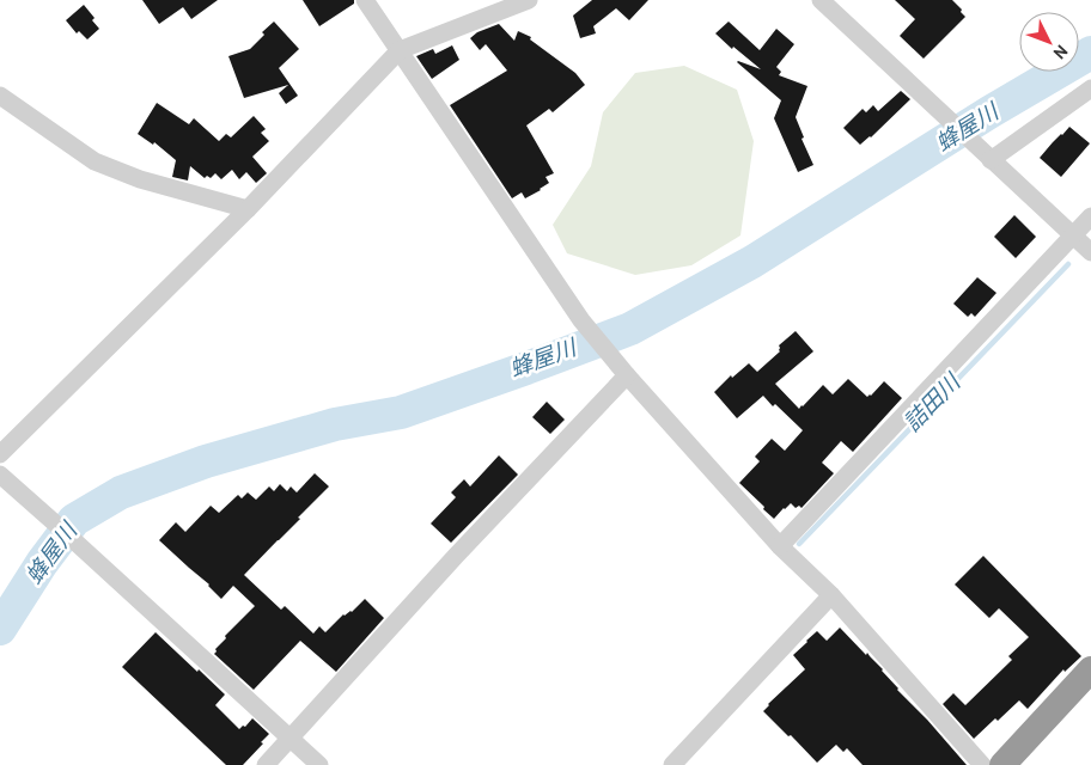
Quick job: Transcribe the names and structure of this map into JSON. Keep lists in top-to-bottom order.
{
  "water": ["蜂屋川", "詰田川"],
  "north": "bottom right"
}
